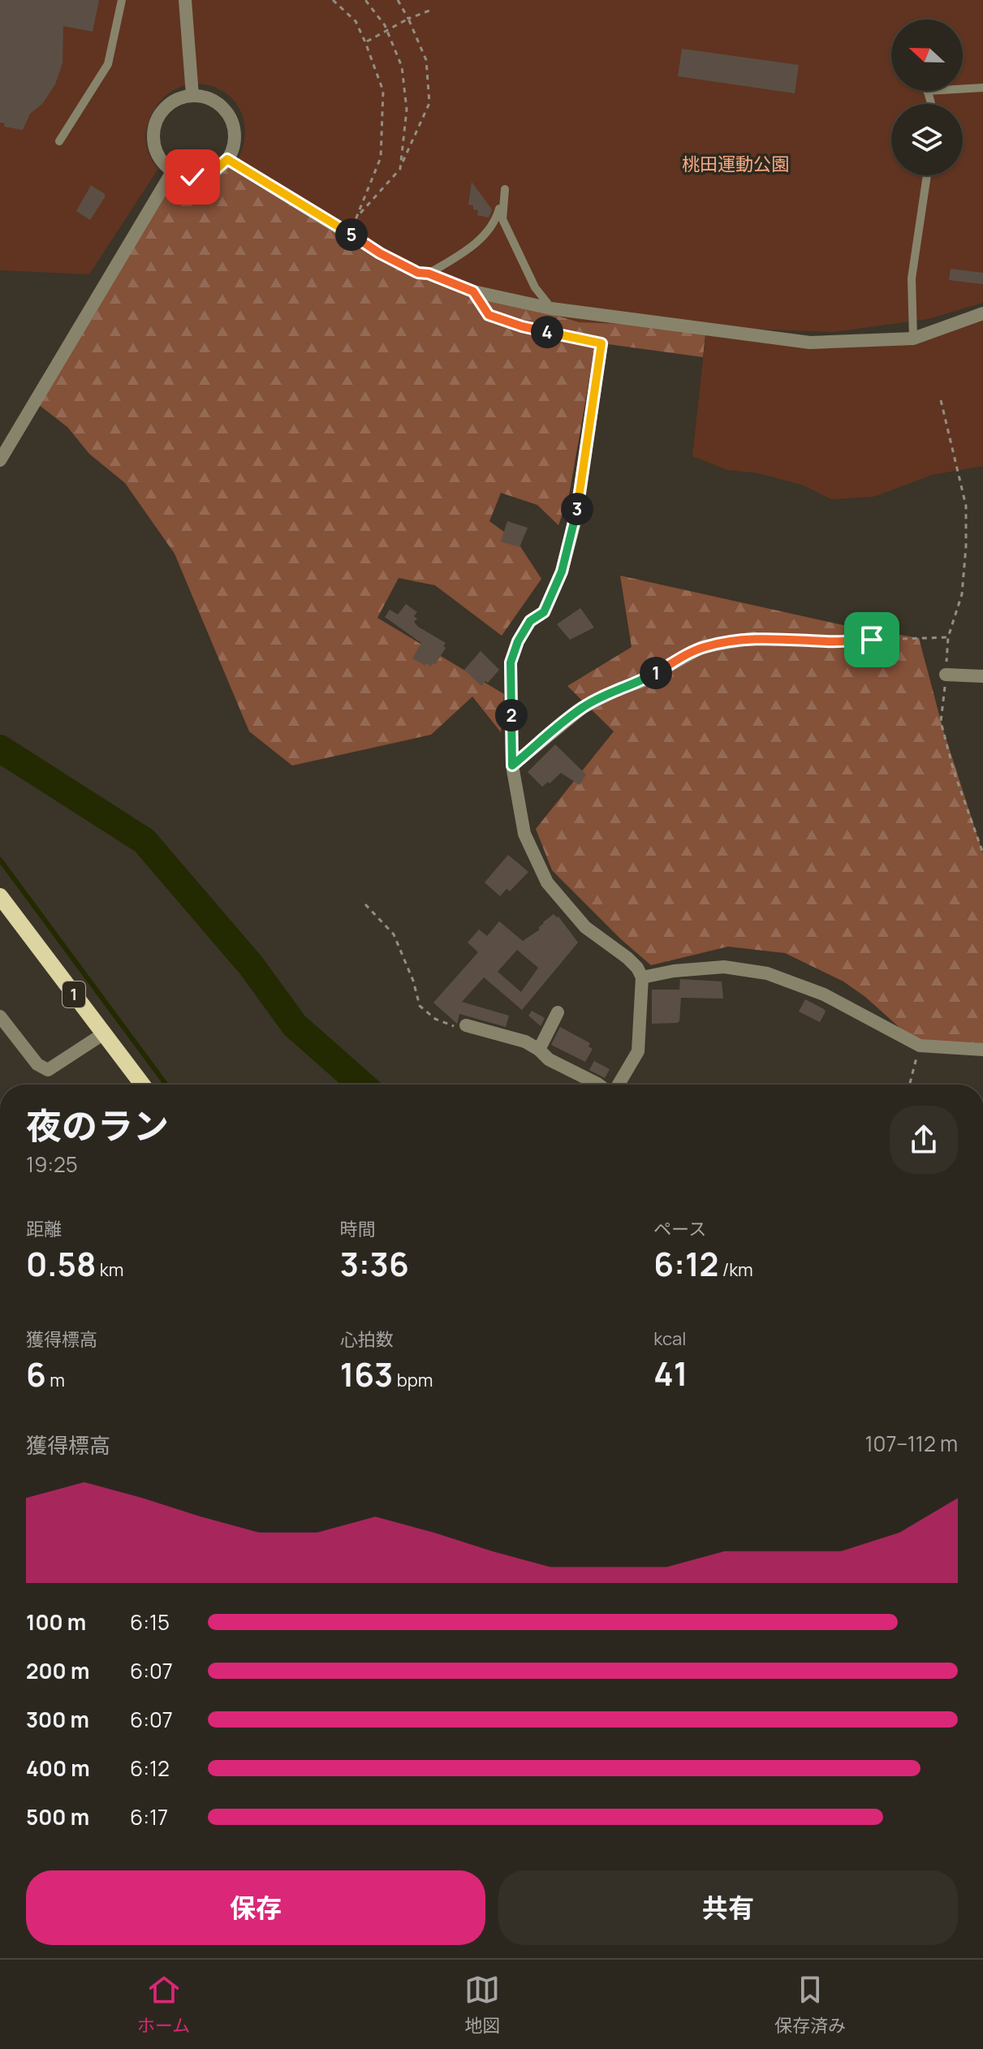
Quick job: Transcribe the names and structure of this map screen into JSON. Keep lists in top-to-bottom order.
{
  "streets": {
    "main road": ["1"]
  },
  "parks": ["桃田運動公園"],
  "north": "left",
  "page": {
    "pins": [
      "5",
      "4",
      "3",
      "1",
      "2"
    ],
    "heading": ["夜のラン", "19:25"],
    "stats": [
      ["距離", "0.58 km"],
      ["時間", "3:36"],
      ["ペース", "6:12 /km"],
      ["獲得標高", "6 m"],
      ["心拍数", "163 bpm"],
      ["kcal", "41"]
    ],
    "chart": ["獲得標高", "107–112 m"],
    "list": [
      {
        "name": "100 m",
        "note": "6:15"
      },
      {
        "name": "200 m",
        "note": "6:07"
      },
      {
        "name": "300 m",
        "note": "6:07"
      },
      {
        "name": "400 m",
        "note": "6:12"
      },
      {
        "name": "500 m",
        "note": "6:17"
      }
    ],
    "buttons": ["保存", "共有"],
    "tabs": ["ホーム", "地図", "保存済み"]
  }
}
